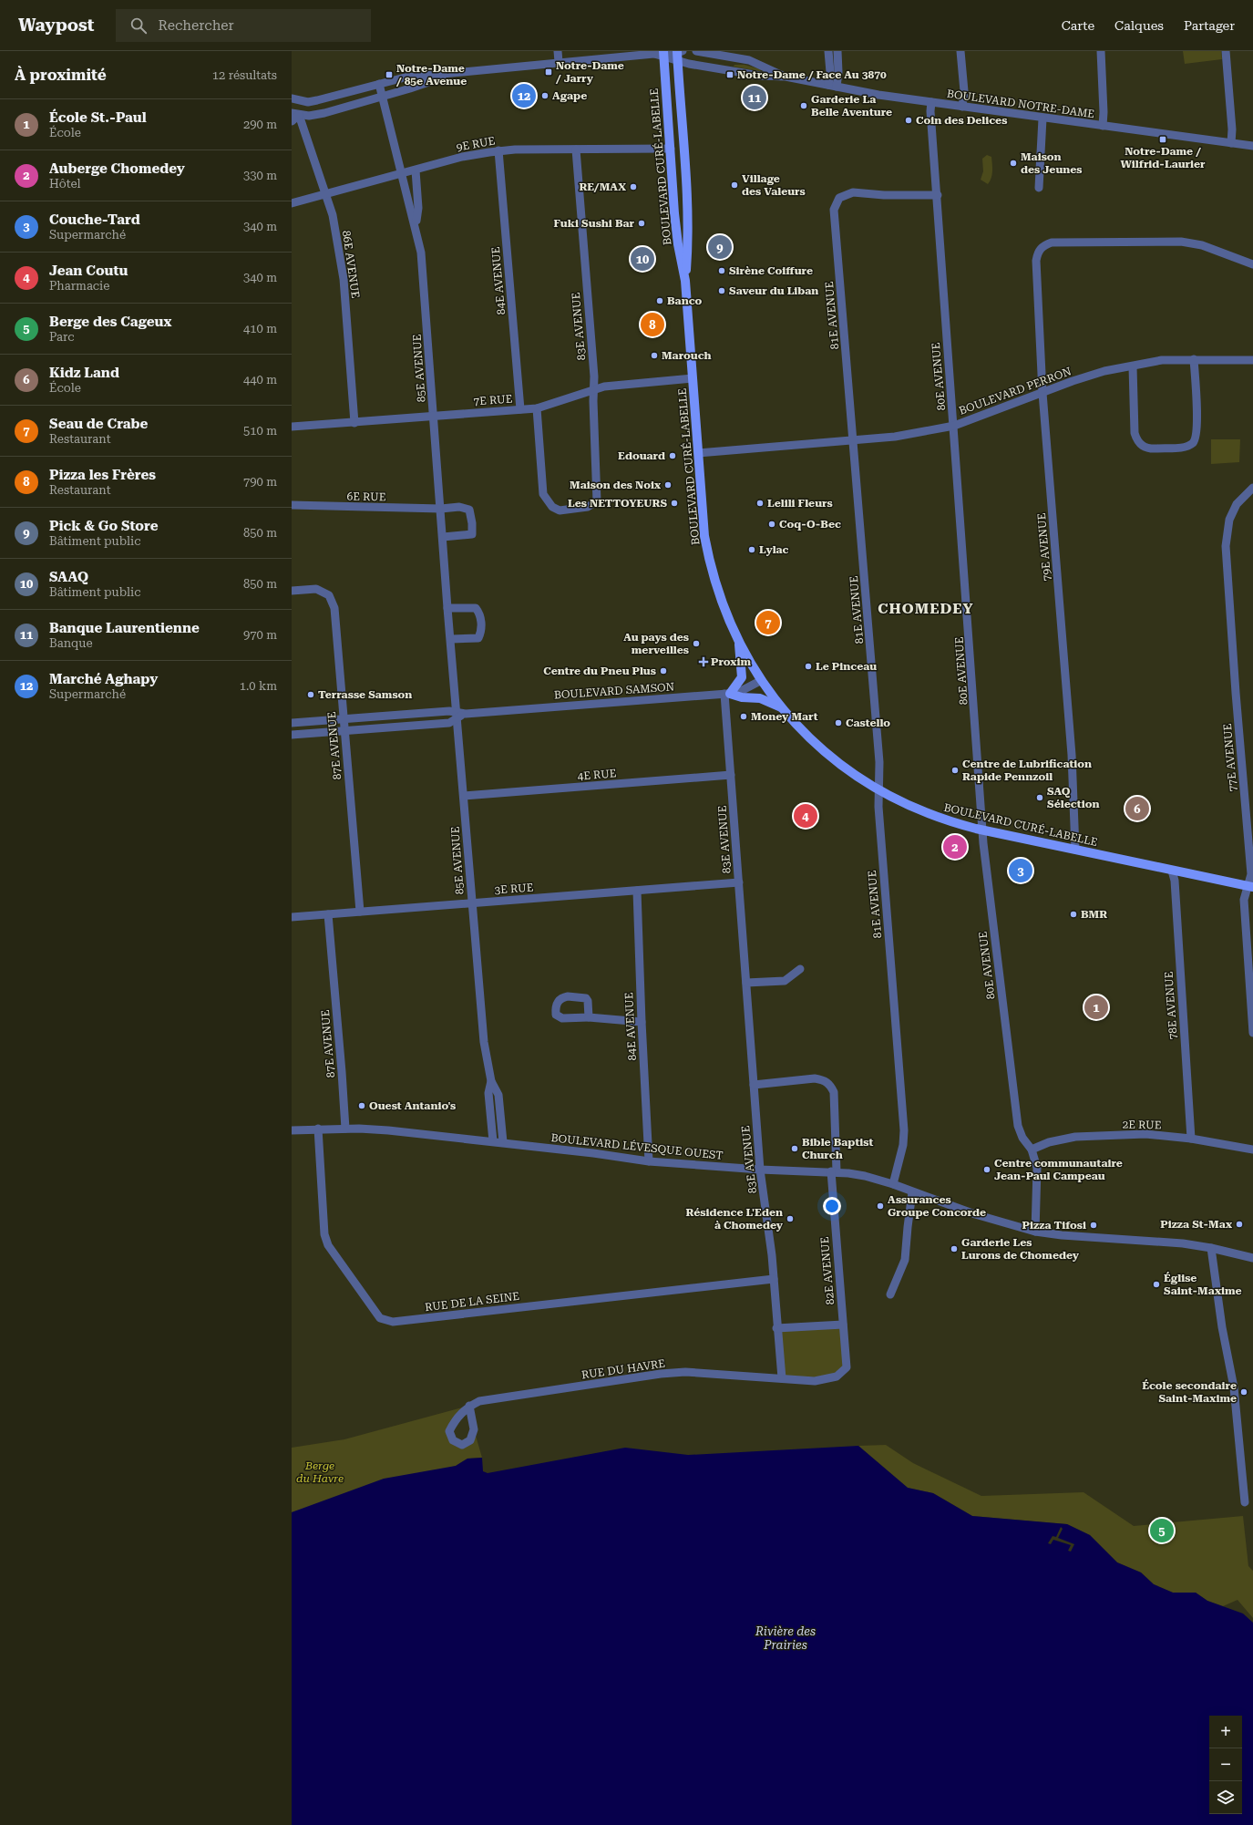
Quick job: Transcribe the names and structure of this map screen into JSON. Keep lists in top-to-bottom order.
{
  "streets": {
    "main road": ["BOULEVARD CURÉ-LABELLE"],
    "street": [
      "BOULEVARD NOTRE-DAME",
      "9E RUE",
      "86E AVENUE",
      "84E AVENUE",
      "81E AVENUE",
      "83E AVENUE",
      "85E AVENUE",
      "80E AVENUE",
      "BOULEVARD PERRON",
      "7E RUE",
      "6E RUE",
      "79E AVENUE",
      "BOULEVARD SAMSON",
      "87E AVENUE",
      "77E AVENUE",
      "4E RUE",
      "3E RUE",
      "78E AVENUE",
      "2E RUE",
      "BOULEVARD LÉVESQUE OUEST",
      "82E AVENUE",
      "RUE DE LA SEINE",
      "RUE DU HAVRE"
    ]
  },
  "crossings": [
    ["BOULEVARD NOTRE-DAME", "BOULEVARD CURÉ-LABELLE"],
    ["BOULEVARD NOTRE-DAME", "86E AVENUE"],
    ["BOULEVARD NOTRE-DAME", "85E AVENUE"],
    ["BOULEVARD NOTRE-DAME", "80E AVENUE"],
    ["9E RUE", "BOULEVARD CURÉ-LABELLE"],
    ["9E RUE", "86E AVENUE"],
    ["9E RUE", "84E AVENUE"],
    ["9E RUE", "83E AVENUE"],
    ["9E RUE", "85E AVENUE"],
    ["BOULEVARD CURÉ-LABELLE", "81E AVENUE"],
    ["BOULEVARD CURÉ-LABELLE", "80E AVENUE"],
    ["BOULEVARD CURÉ-LABELLE", "BOULEVARD PERRON"],
    ["BOULEVARD CURÉ-LABELLE", "7E RUE"],
    ["BOULEVARD CURÉ-LABELLE", "79E AVENUE"],
    ["BOULEVARD CURÉ-LABELLE", "BOULEVARD SAMSON"],
    ["BOULEVARD CURÉ-LABELLE", "77E AVENUE"],
    ["BOULEVARD CURÉ-LABELLE", "78E AVENUE"],
    ["86E AVENUE", "7E RUE"],
    ["84E AVENUE", "7E RUE"],
    ["84E AVENUE", "3E RUE"],
    ["84E AVENUE", "BOULEVARD LÉVESQUE OUEST"],
    ["81E AVENUE", "80E AVENUE"],
    ["81E AVENUE", "BOULEVARD PERRON"],
    ["81E AVENUE", "BOULEVARD LÉVESQUE OUEST"],
    ["83E AVENUE", "7E RUE"],
    ["83E AVENUE", "BOULEVARD SAMSON"],
    ["83E AVENUE", "4E RUE"],
    ["83E AVENUE", "3E RUE"],
    ["83E AVENUE", "BOULEVARD LÉVESQUE OUEST"],
    ["83E AVENUE", "82E AVENUE"],
    ["83E AVENUE", "RUE DE LA SEINE"],
    ["83E AVENUE", "RUE DU HAVRE"],
    ["85E AVENUE", "7E RUE"],
    ["85E AVENUE", "6E RUE"],
    ["85E AVENUE", "BOULEVARD SAMSON"],
    ["85E AVENUE", "4E RUE"],
    ["85E AVENUE", "3E RUE"],
    ["85E AVENUE", "BOULEVARD LÉVESQUE OUEST"],
    ["80E AVENUE", "BOULEVARD PERRON"],
    ["80E AVENUE", "2E RUE"],
    ["80E AVENUE", "BOULEVARD LÉVESQUE OUEST"],
    ["BOULEVARD PERRON", "79E AVENUE"],
    ["BOULEVARD SAMSON", "87E AVENUE"],
    ["87E AVENUE", "3E RUE"],
    ["87E AVENUE", "BOULEVARD LÉVESQUE OUEST"],
    ["78E AVENUE", "2E RUE"],
    ["BOULEVARD LÉVESQUE OUEST", "82E AVENUE"],
    ["BOULEVARD LÉVESQUE OUEST", "RUE DE LA SEINE"],
    ["82E AVENUE", "RUE DU HAVRE"]
  ],
  "districts": ["CHOMEDEY"],
  "water": ["Rivière des Prairies"],
  "parks": ["Berge du Havre"],
  "places": {
    "transit": [
      "Notre-Dame / Jarry",
      "Notre-Dame / 85e Avenue",
      "Notre-Dame / Face Au 3870",
      "Notre-Dame / Wilfrid-Laurier"
    ],
    "other": [
      "Agape",
      "Garderie La Belle Aventure",
      "Coin des Delices",
      "Maison des Jeunes",
      "Village des Valeurs",
      "RE/MAX",
      "Fuki Sushi Bar",
      "Sirène Coiffure",
      "Saveur du Liban",
      "Banco",
      "Marouch",
      "Edouard",
      "Maison des Noix",
      "Les NETTOYEURS",
      "Lelili Fleurs",
      "Coq-O-Bec",
      "Lylac",
      "Au pays des merveilles",
      "Le Pinceau",
      "Centre du Pneu Plus",
      "Terrasse Samson",
      "Money Mart",
      "Castello",
      "Centre de Lubrification Rapide Pennzoil",
      "SAQ Sélection",
      "BMR",
      "Ouest Antanio's",
      "Bible Baptist Church",
      "Centre communautaire Jean-Paul Campeau",
      "Assurances Groupe Concorde",
      "Résidence L'Eden à Chomedey",
      "Pizza St-Max",
      "Pizza Tifosi",
      "Garderie Les Lurons de Chomedey",
      "Église Saint-Maxime",
      "École secondaire Saint-Maxime"
    ],
    "health": ["Proxim"]
  },
  "page": {
    "header": "Waypost",
    "search": "Rechercher",
    "nav": ["Carte", "Calques", "Partager"],
    "heading": ["À proximité", "12 résultats"],
    "pins": [
      "12",
      "11",
      "9",
      "10",
      "8",
      "7",
      "6",
      "4",
      "2",
      "3",
      "1",
      "5"
    ],
    "list": [
      {
        "mark": "1",
        "name": "École St.-Paul",
        "note": "École",
        "value": "290 m"
      },
      {
        "mark": "2",
        "name": "Auberge Chomedey",
        "note": "Hôtel",
        "value": "330 m"
      },
      {
        "mark": "3",
        "name": "Couche-Tard",
        "note": "Supermarché",
        "value": "340 m"
      },
      {
        "mark": "4",
        "name": "Jean Coutu",
        "note": "Pharmacie",
        "value": "340 m"
      },
      {
        "mark": "5",
        "name": "Berge des Cageux",
        "note": "Parc",
        "value": "410 m"
      },
      {
        "mark": "6",
        "name": "Kidz Land",
        "note": "École",
        "value": "440 m"
      },
      {
        "mark": "7",
        "name": "Seau de Crabe",
        "note": "Restaurant",
        "value": "510 m"
      },
      {
        "mark": "8",
        "name": "Pizza les Frères",
        "note": "Restaurant",
        "value": "790 m"
      },
      {
        "mark": "9",
        "name": "Pick & Go Store",
        "note": "Bâtiment public",
        "value": "850 m"
      },
      {
        "mark": "10",
        "name": "SAAQ",
        "note": "Bâtiment public",
        "value": "850 m"
      },
      {
        "mark": "11",
        "name": "Banque Laurentienne",
        "note": "Banque",
        "value": "970 m"
      },
      {
        "mark": "12",
        "name": "Marché Aghapy",
        "note": "Supermarché",
        "value": "1.0 km"
      }
    ],
    "map_buttons": ["+", "−"]
  }
}
